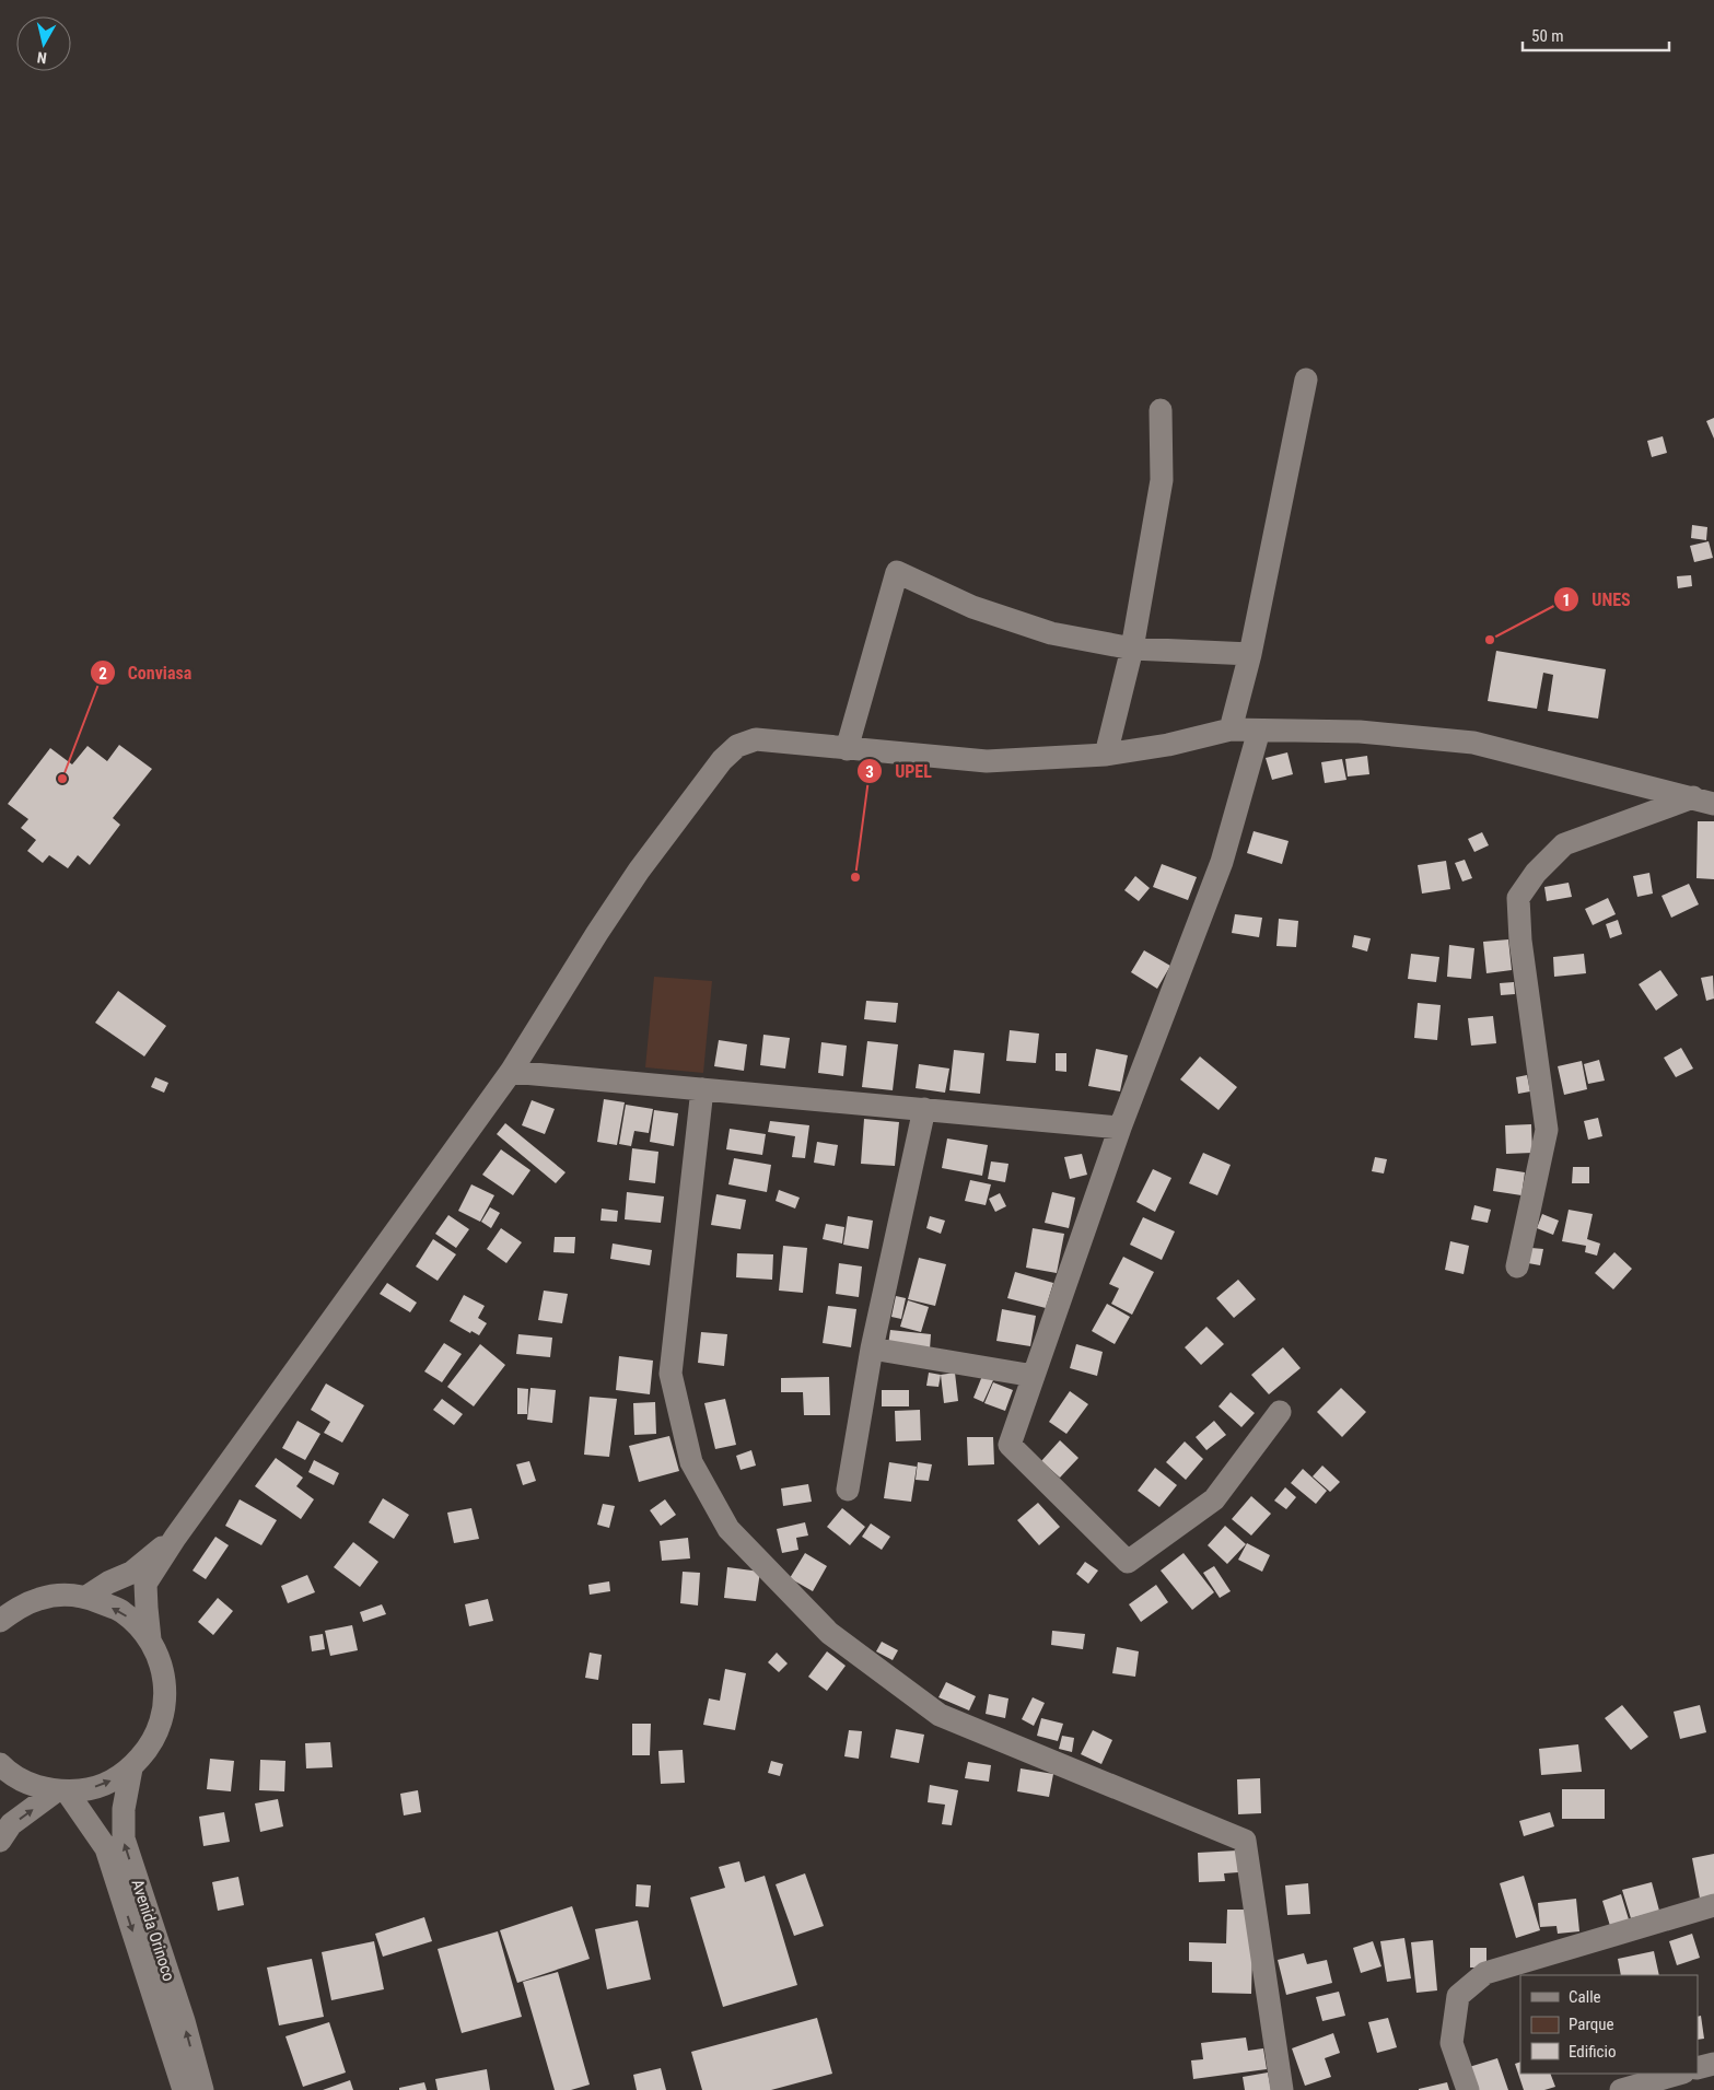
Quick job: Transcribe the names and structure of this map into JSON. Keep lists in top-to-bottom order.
{
  "streets": {
    "street": ["Avenida Orinoco"]
  },
  "places": ["UNES", "Conviasa", "UPEL"],
  "legend": ["Calle", "Parque", "Edificio"],
  "scale_bar": "50 m",
  "north": "bottom"
}
